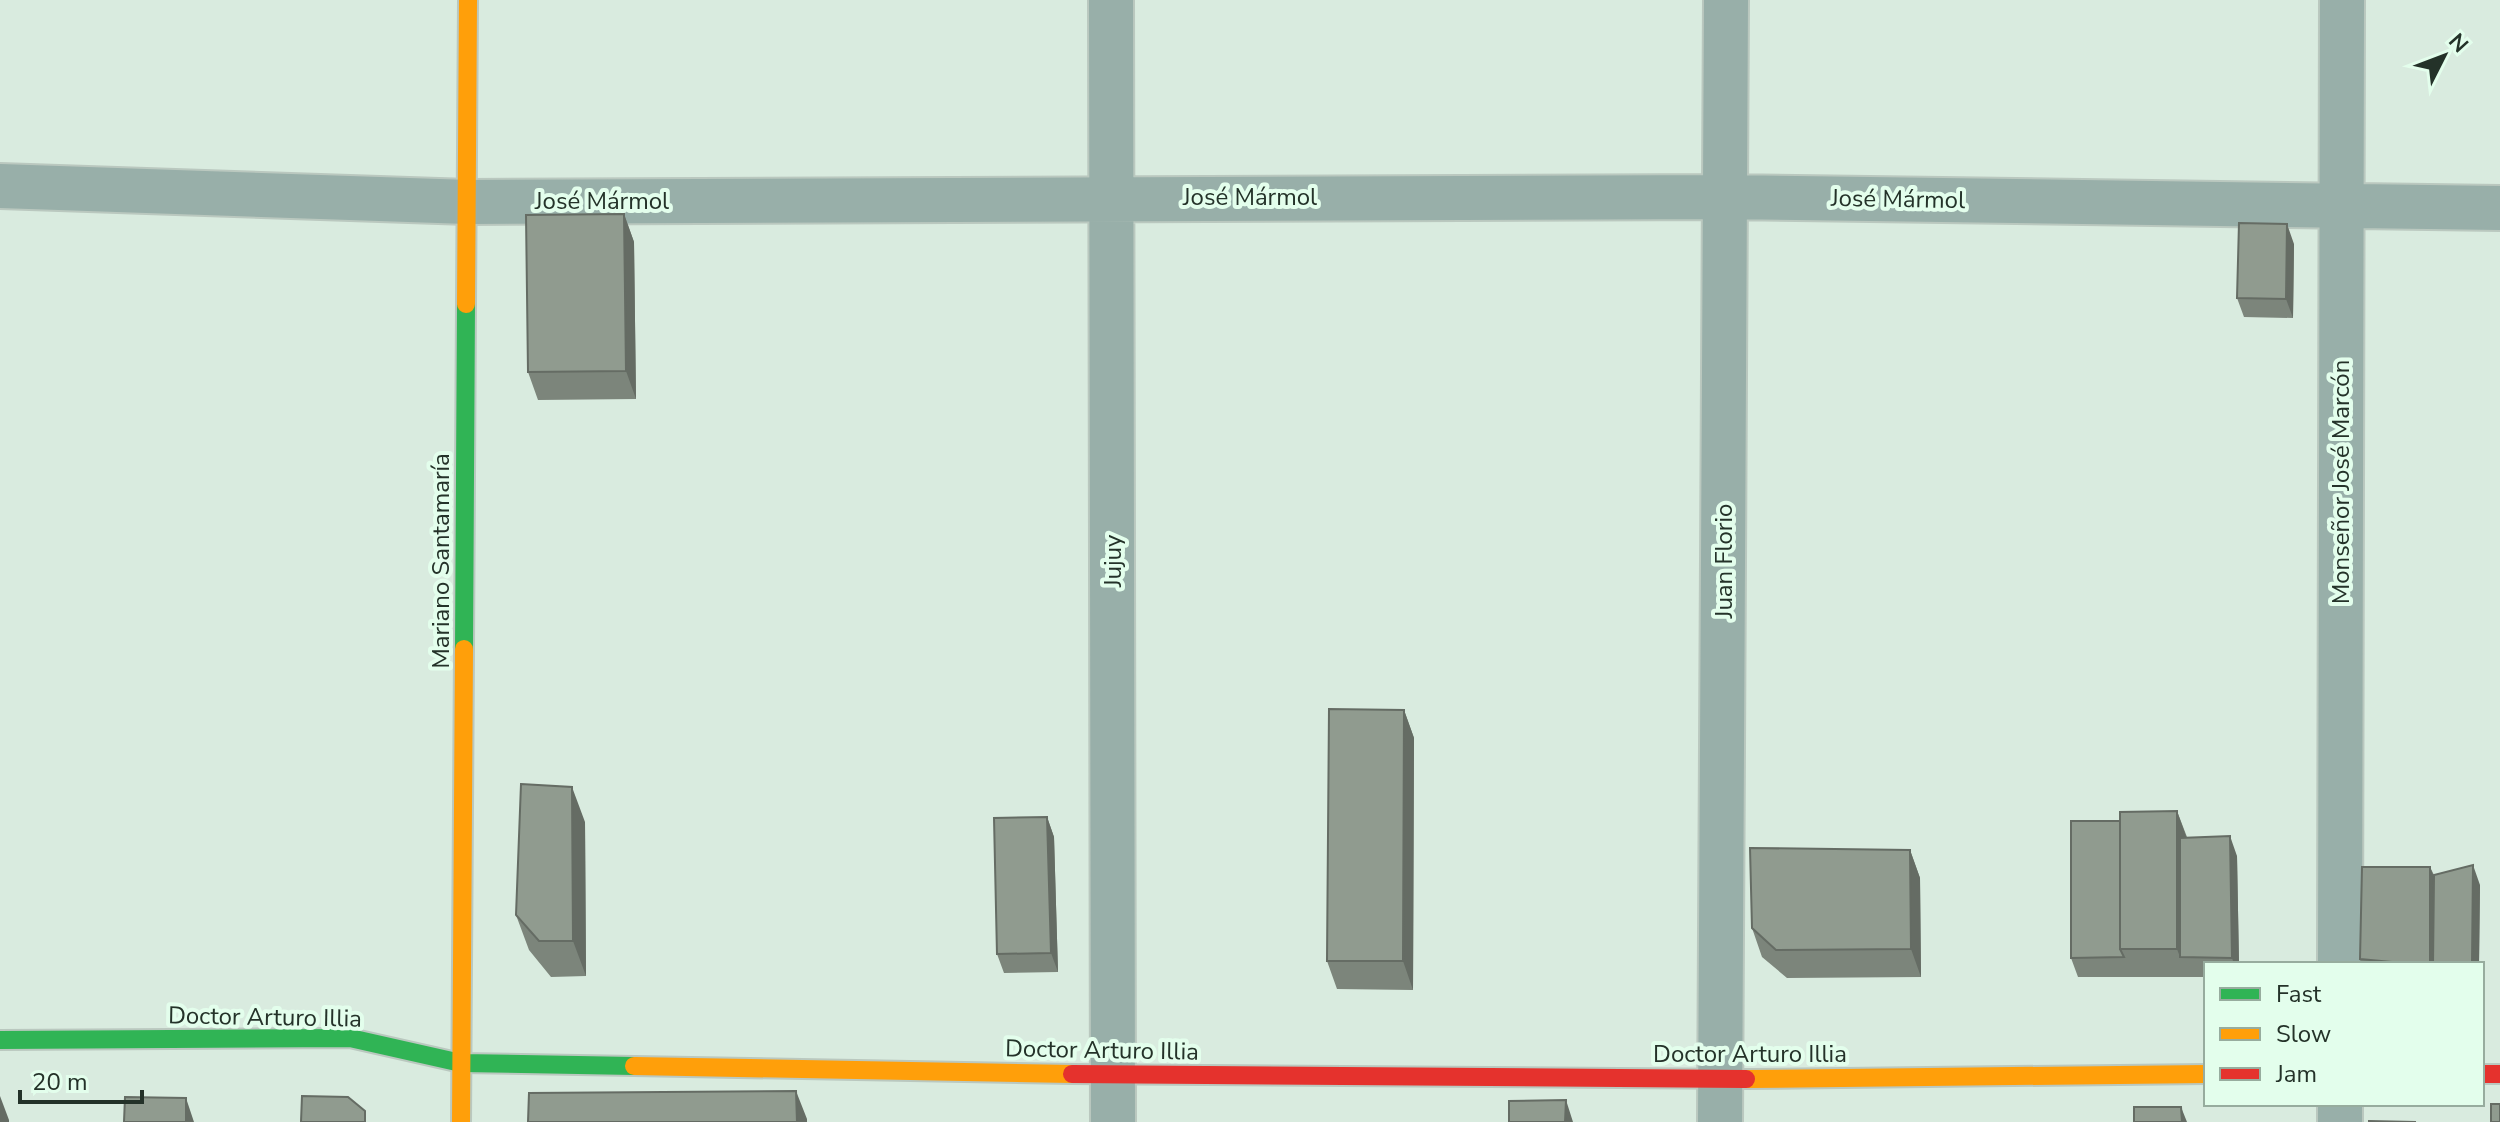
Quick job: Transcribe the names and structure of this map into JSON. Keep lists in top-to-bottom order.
{
  "streets": {
    "main road": ["Mariano Santamaría", "Doctor Arturo Illia"],
    "street": [
      "José Mármol",
      "Monseñor José Marcón",
      "Jujuy",
      "Juan Florio"
    ]
  },
  "crossings": [
    ["José Mármol", "Monseñor José Marcón"],
    ["José Mármol", "Mariano Santamaría"],
    ["José Mármol", "Jujuy"],
    ["José Mármol", "Juan Florio"],
    ["Mariano Santamaría", "Doctor Arturo Illia"],
    ["Jujuy", "Doctor Arturo Illia"],
    ["Juan Florio", "Doctor Arturo Illia"]
  ],
  "legend": ["Fast", "Slow", "Jam"],
  "scale_bar": "20 m",
  "north": "top right"
}
